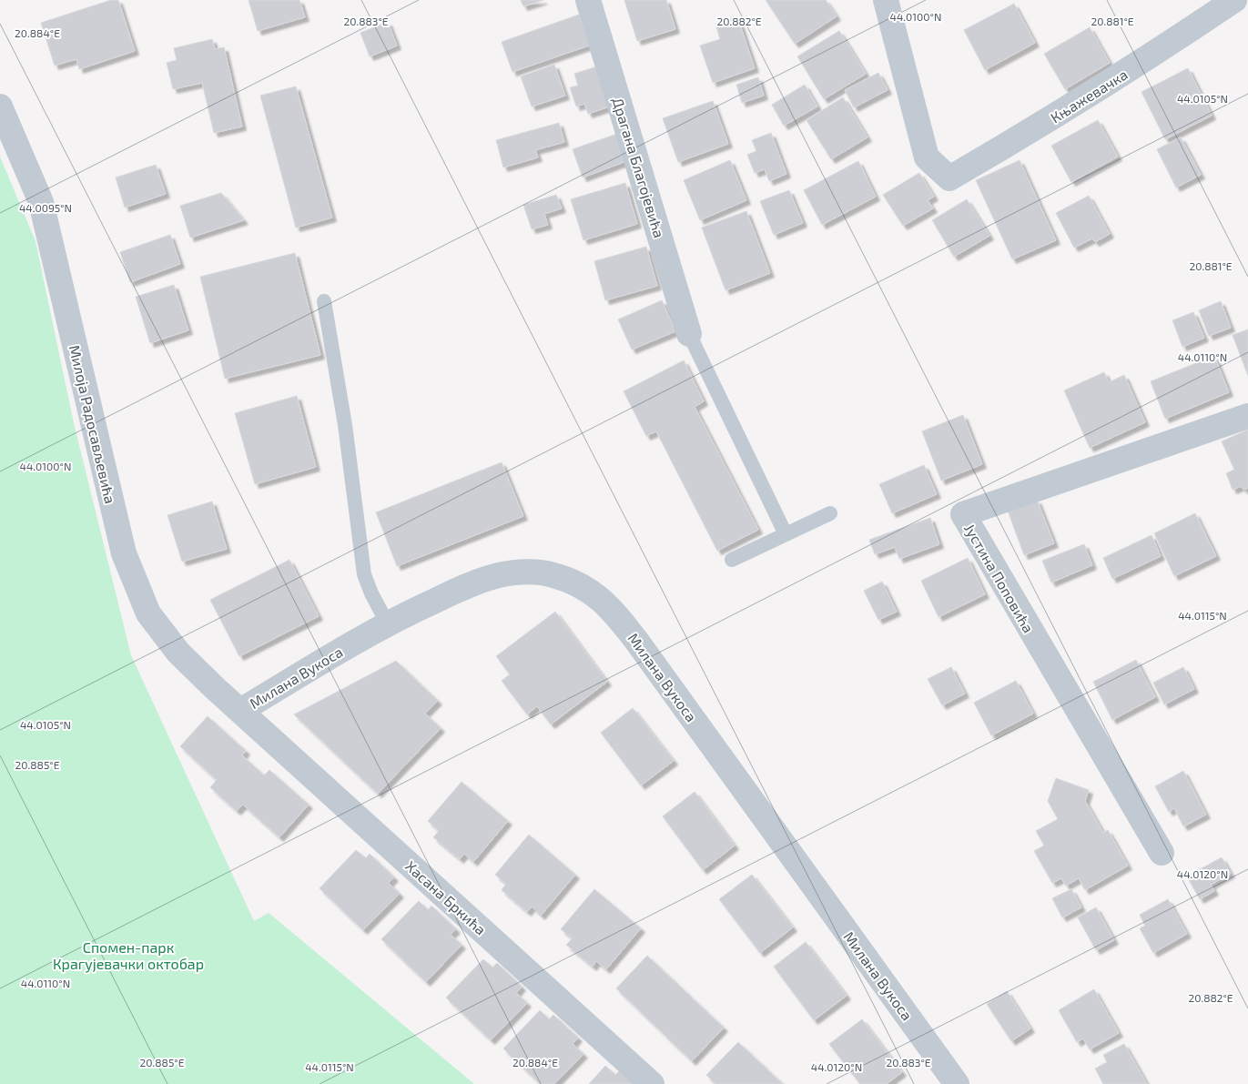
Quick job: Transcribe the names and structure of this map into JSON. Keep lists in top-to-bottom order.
{
  "streets": {
    "street": [
      "Књажевачка",
      "Драгана Благојевића",
      "Милоја Радосављевића",
      "Јустина Поповића",
      "Милана Вукоса",
      "Хасана Бркића"
    ]
  },
  "crossings": [
    ["Милоја Радосављевића", "Милана Вукоса"],
    ["Милоја Радосављевића", "Хасана Бркића"],
    ["Милана Вукоса", "Хасана Бркића"]
  ],
  "parks": ["Спомен-парк Крагујевачки октобар"],
  "coordinates": [
    "44.0100°N",
    "20.883°E",
    "20.882°E",
    "20.881°E",
    "20.884°E",
    "44.0105°N",
    "44.0095°N",
    "44.0110°N",
    "44.0115°N",
    "20.885°E",
    "44.0120°N"
  ]
}
